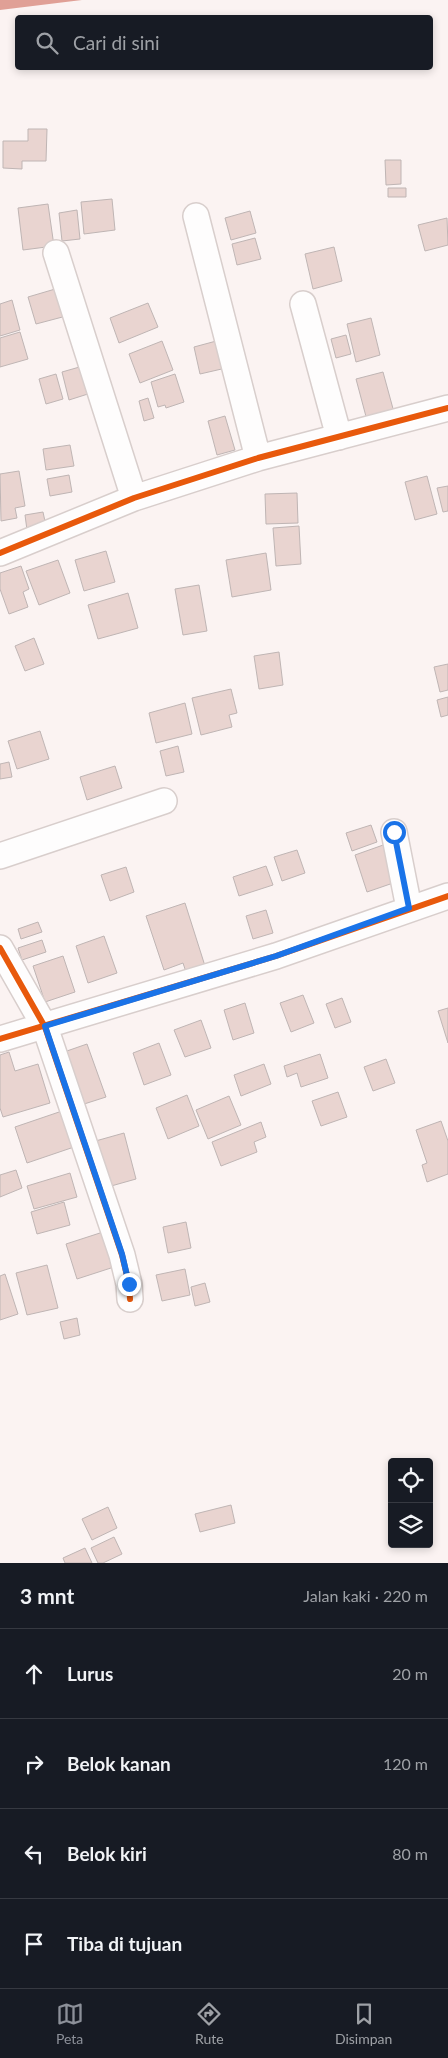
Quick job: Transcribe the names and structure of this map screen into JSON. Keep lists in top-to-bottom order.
{
  "page": {
    "search": "Cari di sini",
    "heading": ["3 mnt", "Jalan kaki · 220 m"],
    "list": [
      ["Lurus", "20 m"],
      ["Belok kanan", "120 m"],
      ["Belok kiri", "80 m"],
      "Tiba di tujuan"
    ],
    "nav": ["Peta", "Rute", "Disimpan"]
  }
}
